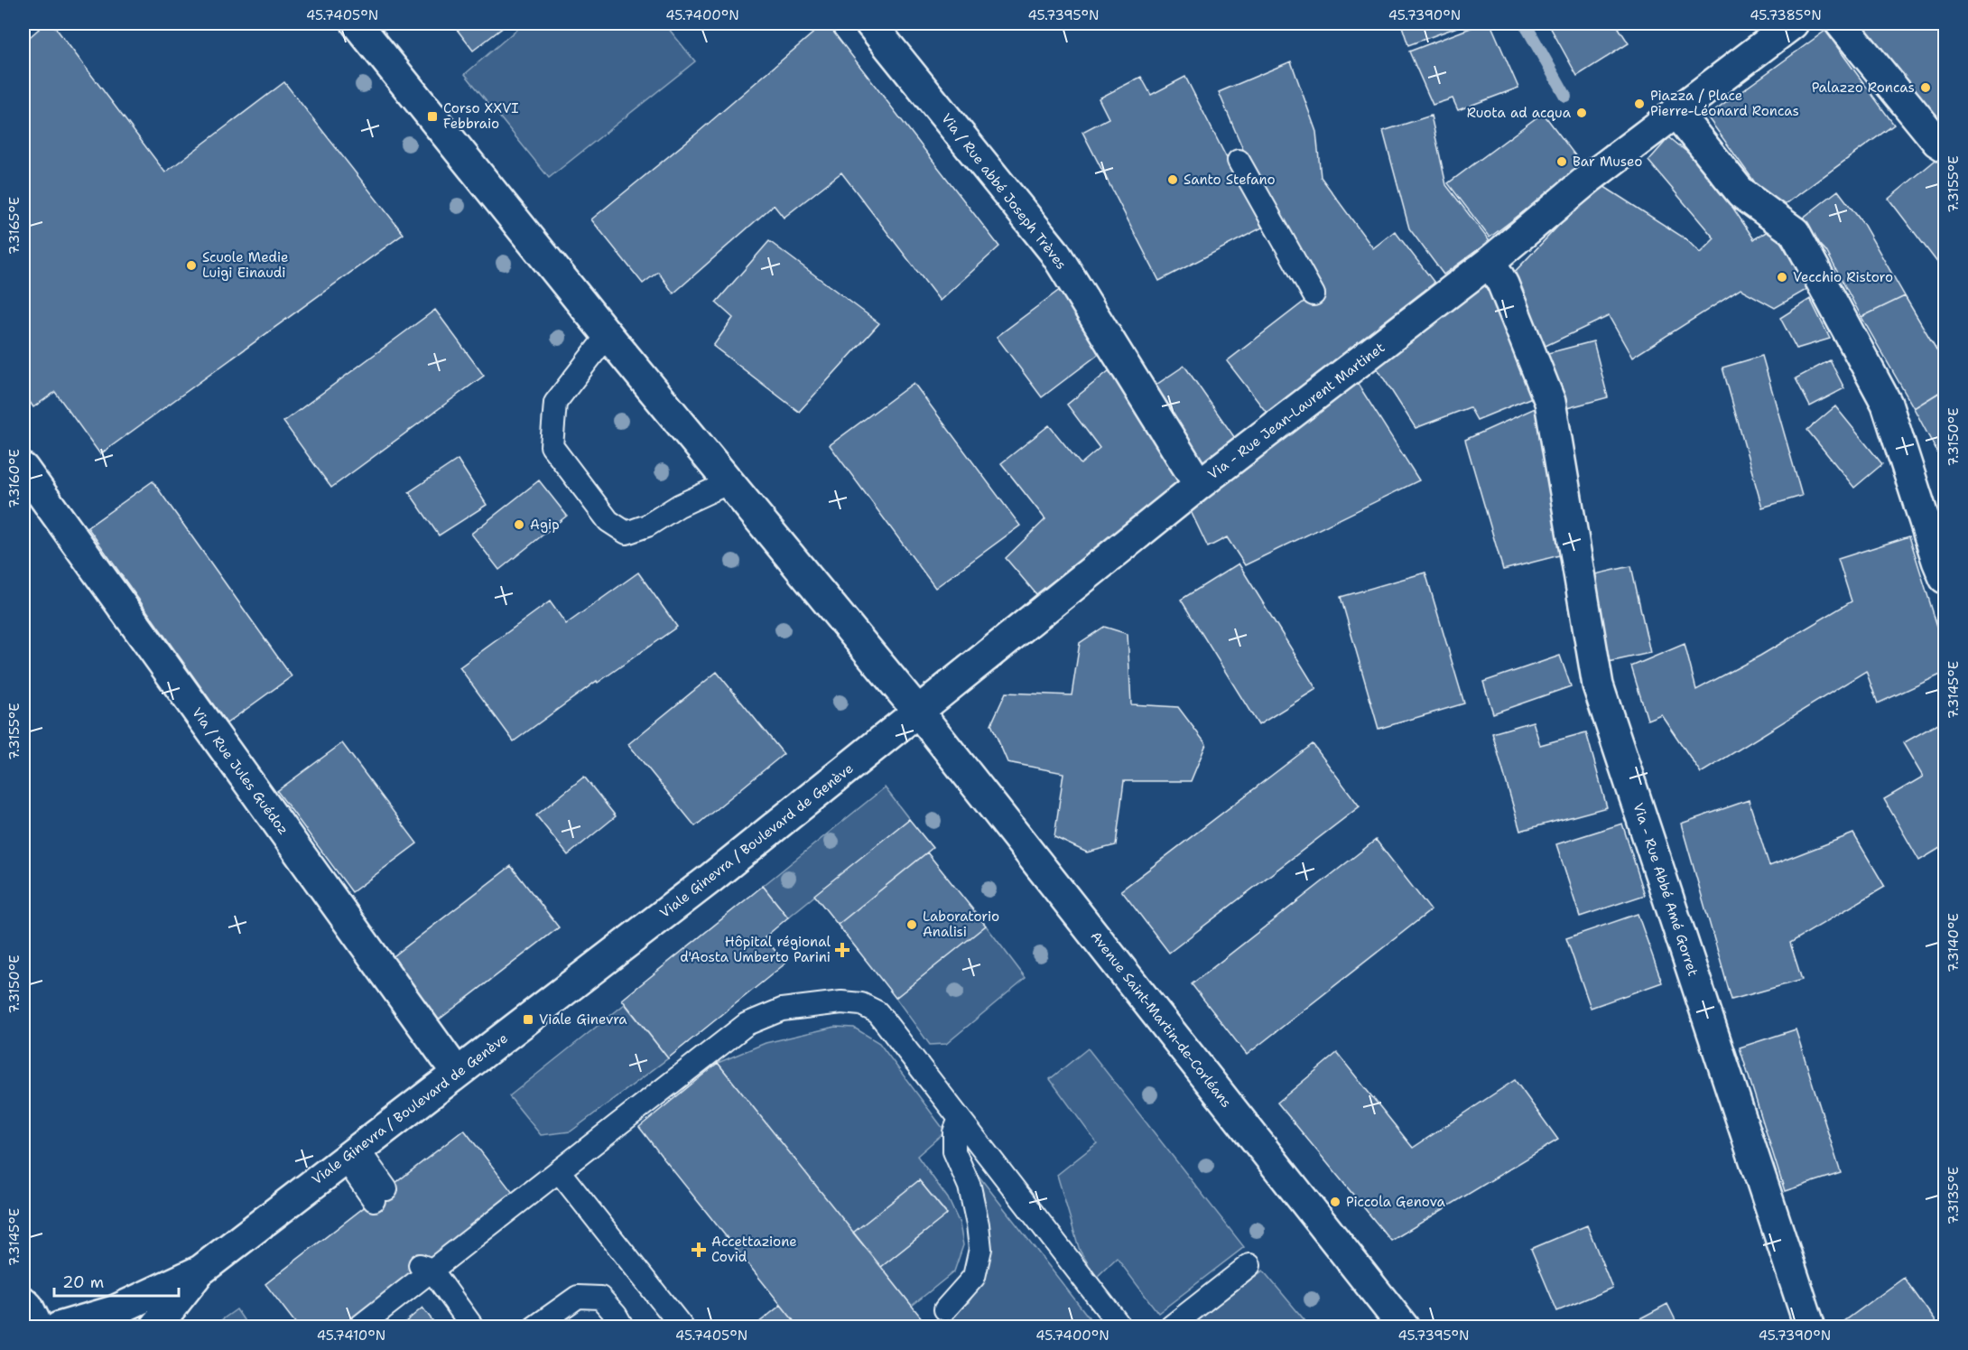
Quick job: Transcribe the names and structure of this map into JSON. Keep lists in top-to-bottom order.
{
  "streets": {
    "street": [
      "Via / Rue abbé Joseph Trèves",
      "Via - Rue Jean-Laurent Martinet",
      "Via / Rue Jules Guédoz",
      "Viale Ginevra / Boulevard de Genève",
      "Via - Rue Abbé Amé Gorret",
      "Avenue Saint-Martin-de-Corléans"
    ]
  },
  "crossings": [
    ["Via / Rue abbé Joseph Trèves", "Via - Rue Jean-Laurent Martinet"],
    ["Via - Rue Jean-Laurent Martinet", "Viale Ginevra / Boulevard de Genève"],
    ["Via - Rue Jean-Laurent Martinet", "Via - Rue Abbé Amé Gorret"],
    ["Via - Rue Jean-Laurent Martinet", "Avenue Saint-Martin-de-Corléans"],
    ["Via / Rue Jules Guédoz", "Viale Ginevra / Boulevard de Genève"],
    ["Viale Ginevra / Boulevard de Genève", "Avenue Saint-Martin-de-Corléans"]
  ],
  "places": {
    "other": [
      "Palazzo Roncas",
      "Piazza / Place Pierre-Léonard Roncas",
      "Ruota ad acqua",
      "Bar Museo",
      "Santo Stefano",
      "Scuole Medie Luigi Einaudi",
      "Vecchio Ristoro",
      "Agip",
      "Laboratorio Analisi",
      "Piccola Genova"
    ],
    "transit": ["Corso XXVI Febbraio", "Viale Ginevra"],
    "health": ["Hôpital régional d'Aosta Umberto Parini", "Accettazione Covid"]
  },
  "scale_bar": "20 m",
  "coordinates": [
    "45.7405°N",
    "45.7400°N",
    "45.7395°N",
    "45.7390°N",
    "45.7385°N",
    "7.3155°E",
    "7.3165°E",
    "7.3150°E",
    "7.3160°E",
    "7.3145°E",
    "7.3140°E",
    "7.3135°E",
    "45.7410°N"
  ]
}
